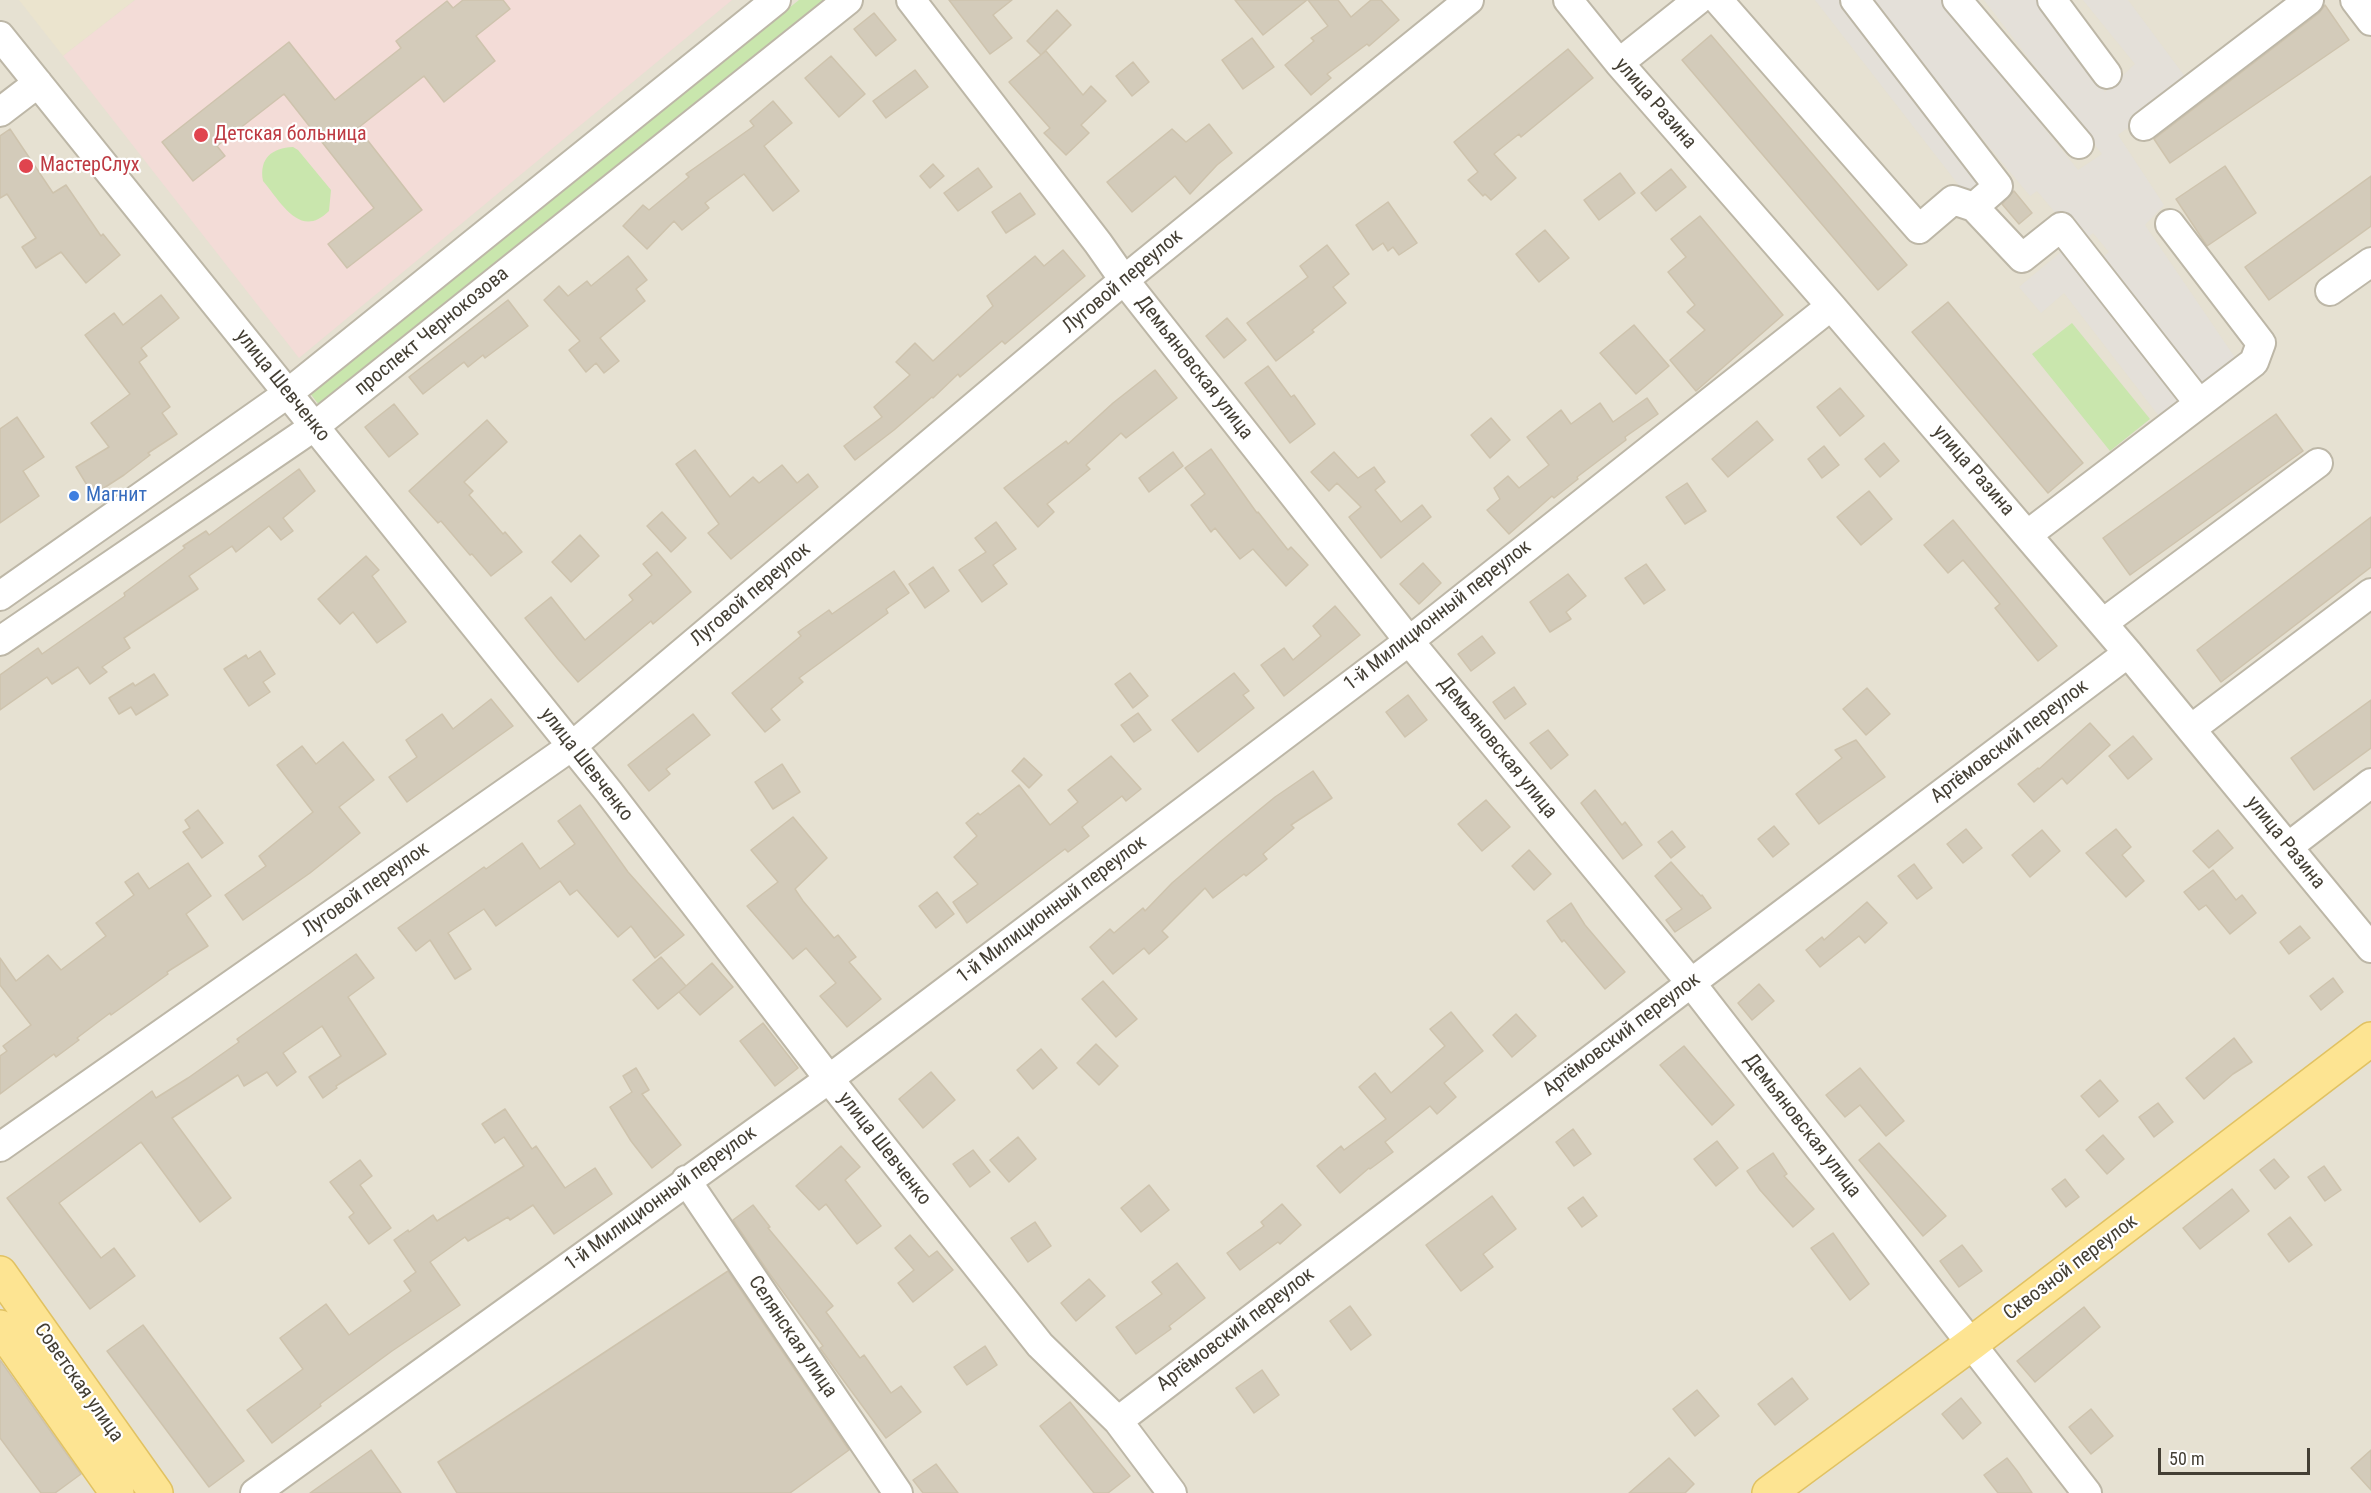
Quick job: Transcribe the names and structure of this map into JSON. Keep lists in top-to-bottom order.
{
  "streets": {
    "main road": ["Сквозной переулок", "Советская улица"],
    "street": [
      "улица Разина",
      "Луговой переулок",
      "проспект Чернокозова",
      "Демьяновская улица",
      "улица Шевченко",
      "1-й Милиционный переулок",
      "Артёмовский переулок",
      "Селянская улица"
    ]
  },
  "crossings": [
    ["улица Разина", "1-й Милиционный переулок"],
    ["улица Разина", "Артёмовский переулок"],
    ["Луговой переулок", "Демьяновская улица"],
    ["Луговой переулок", "улица Шевченко"],
    ["проспект Чернокозова", "улица Шевченко"],
    ["Демьяновская улица", "1-й Милиционный переулок"],
    ["Демьяновская улица", "Артёмовский переулок"],
    ["Демьяновская улица", "Сквозной переулок"],
    ["улица Шевченко", "1-й Милиционный переулок"],
    ["улица Шевченко", "Артёмовский переулок"],
    ["1-й Милиционный переулок", "Селянская улица"]
  ],
  "places": ["Детская больница", "МастерСлух", "Магнит"],
  "scale_bar": "50 m"
}
